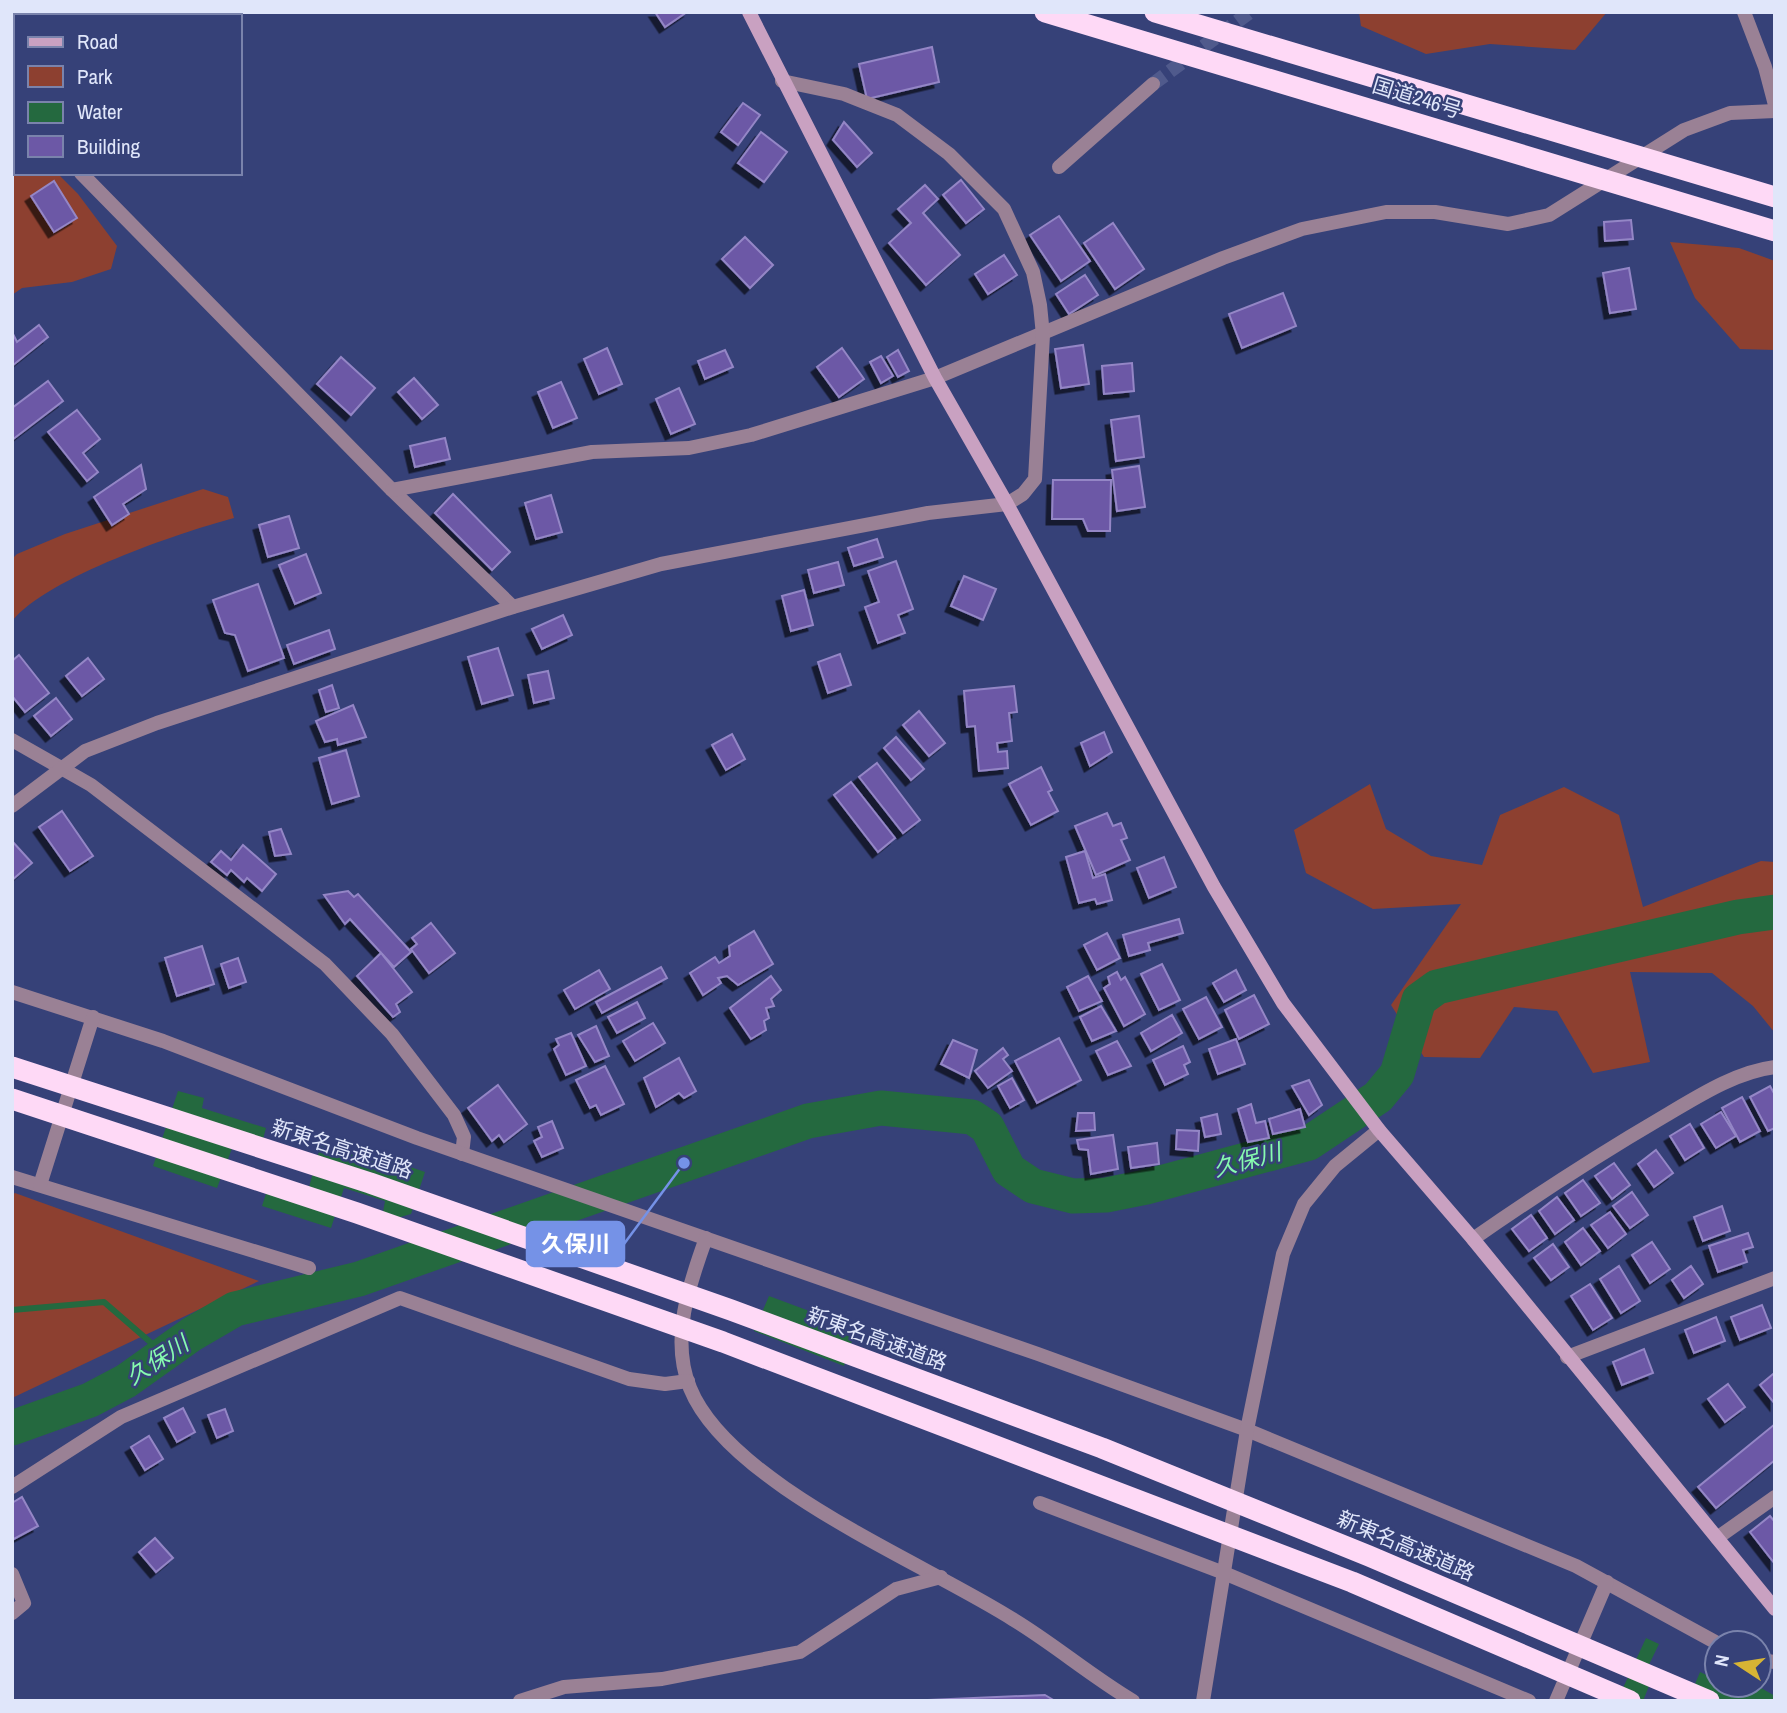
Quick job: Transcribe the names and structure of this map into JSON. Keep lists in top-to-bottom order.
{
  "streets": {
    "highway": ["国道246号", "新東名高速道路"]
  },
  "water": ["久保川"],
  "places": ["久保川"],
  "legend": [
    "Road",
    "Park",
    "Water",
    "Building"
  ],
  "north": "left"
}
